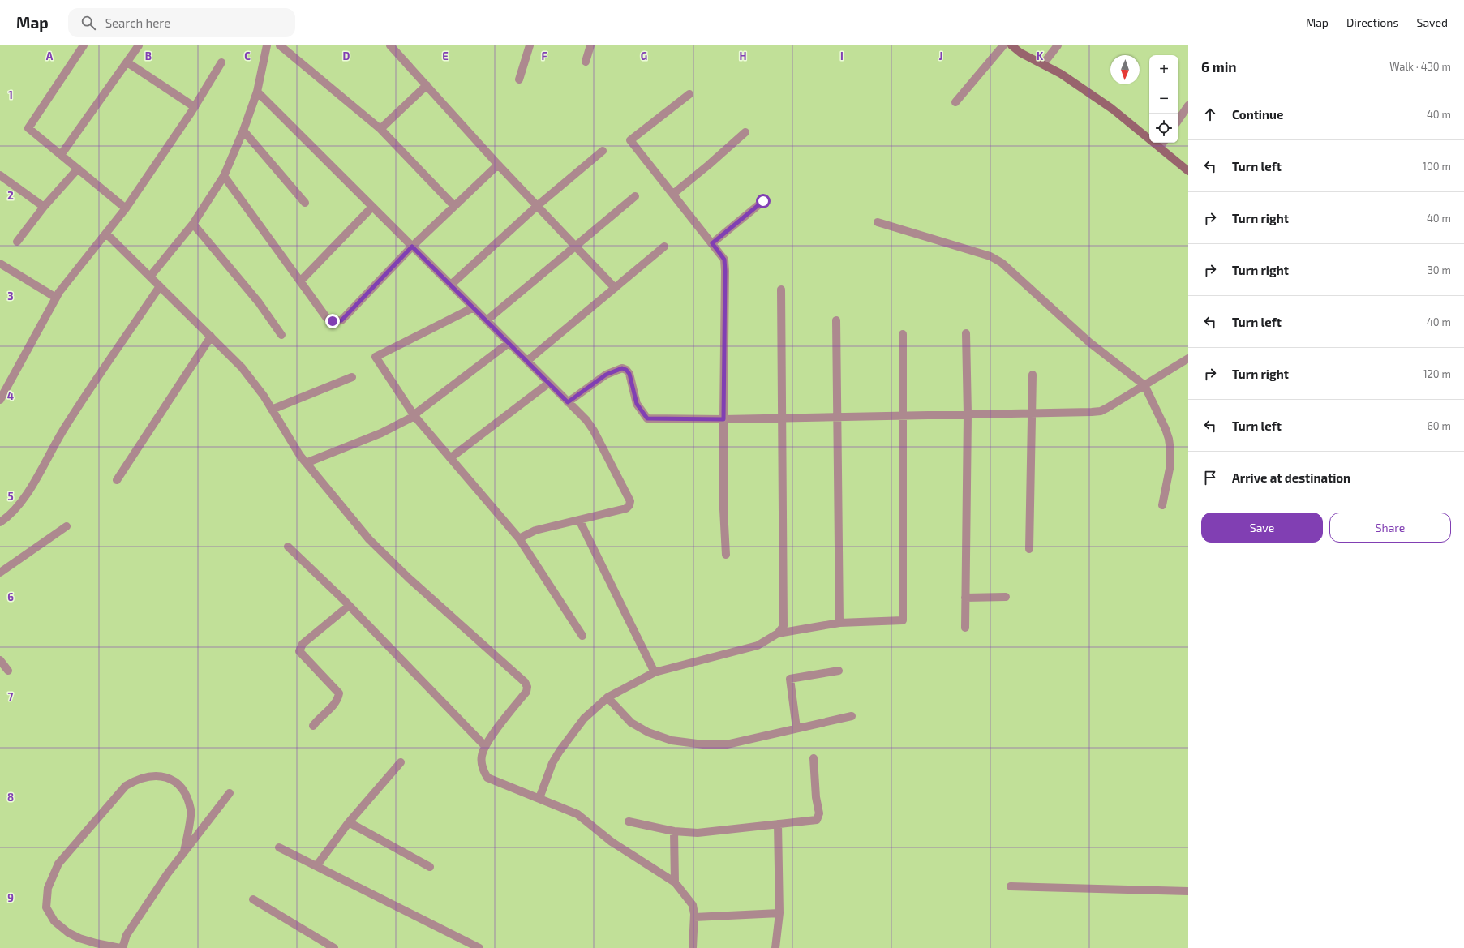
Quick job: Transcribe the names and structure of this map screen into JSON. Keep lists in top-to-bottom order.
{
  "north": "bottom",
  "page": {
    "header": "Map",
    "search": "Search here",
    "nav": ["Map", "Directions", "Saved"],
    "heading": ["6 min", "Walk · 430 m"],
    "map_buttons": ["+", "−"],
    "list": [
      ["Continue", "40 m"],
      ["Turn left", "100 m"],
      ["Turn right", "40 m"],
      ["Turn right", "30 m"],
      ["Turn left", "40 m"],
      ["Turn right", "120 m"],
      ["Turn left", "60 m"],
      "Arrive at destination"
    ],
    "buttons": ["Save", "Share"]
  },
  "grid": {
    "columns": [
      "A",
      "B",
      "C",
      "D",
      "E",
      "F",
      "G",
      "H",
      "I",
      "J",
      "K"
    ],
    "rows": [
      "1",
      "2",
      "3",
      "4",
      "5",
      "6",
      "7",
      "8",
      "9"
    ]
  }
}
